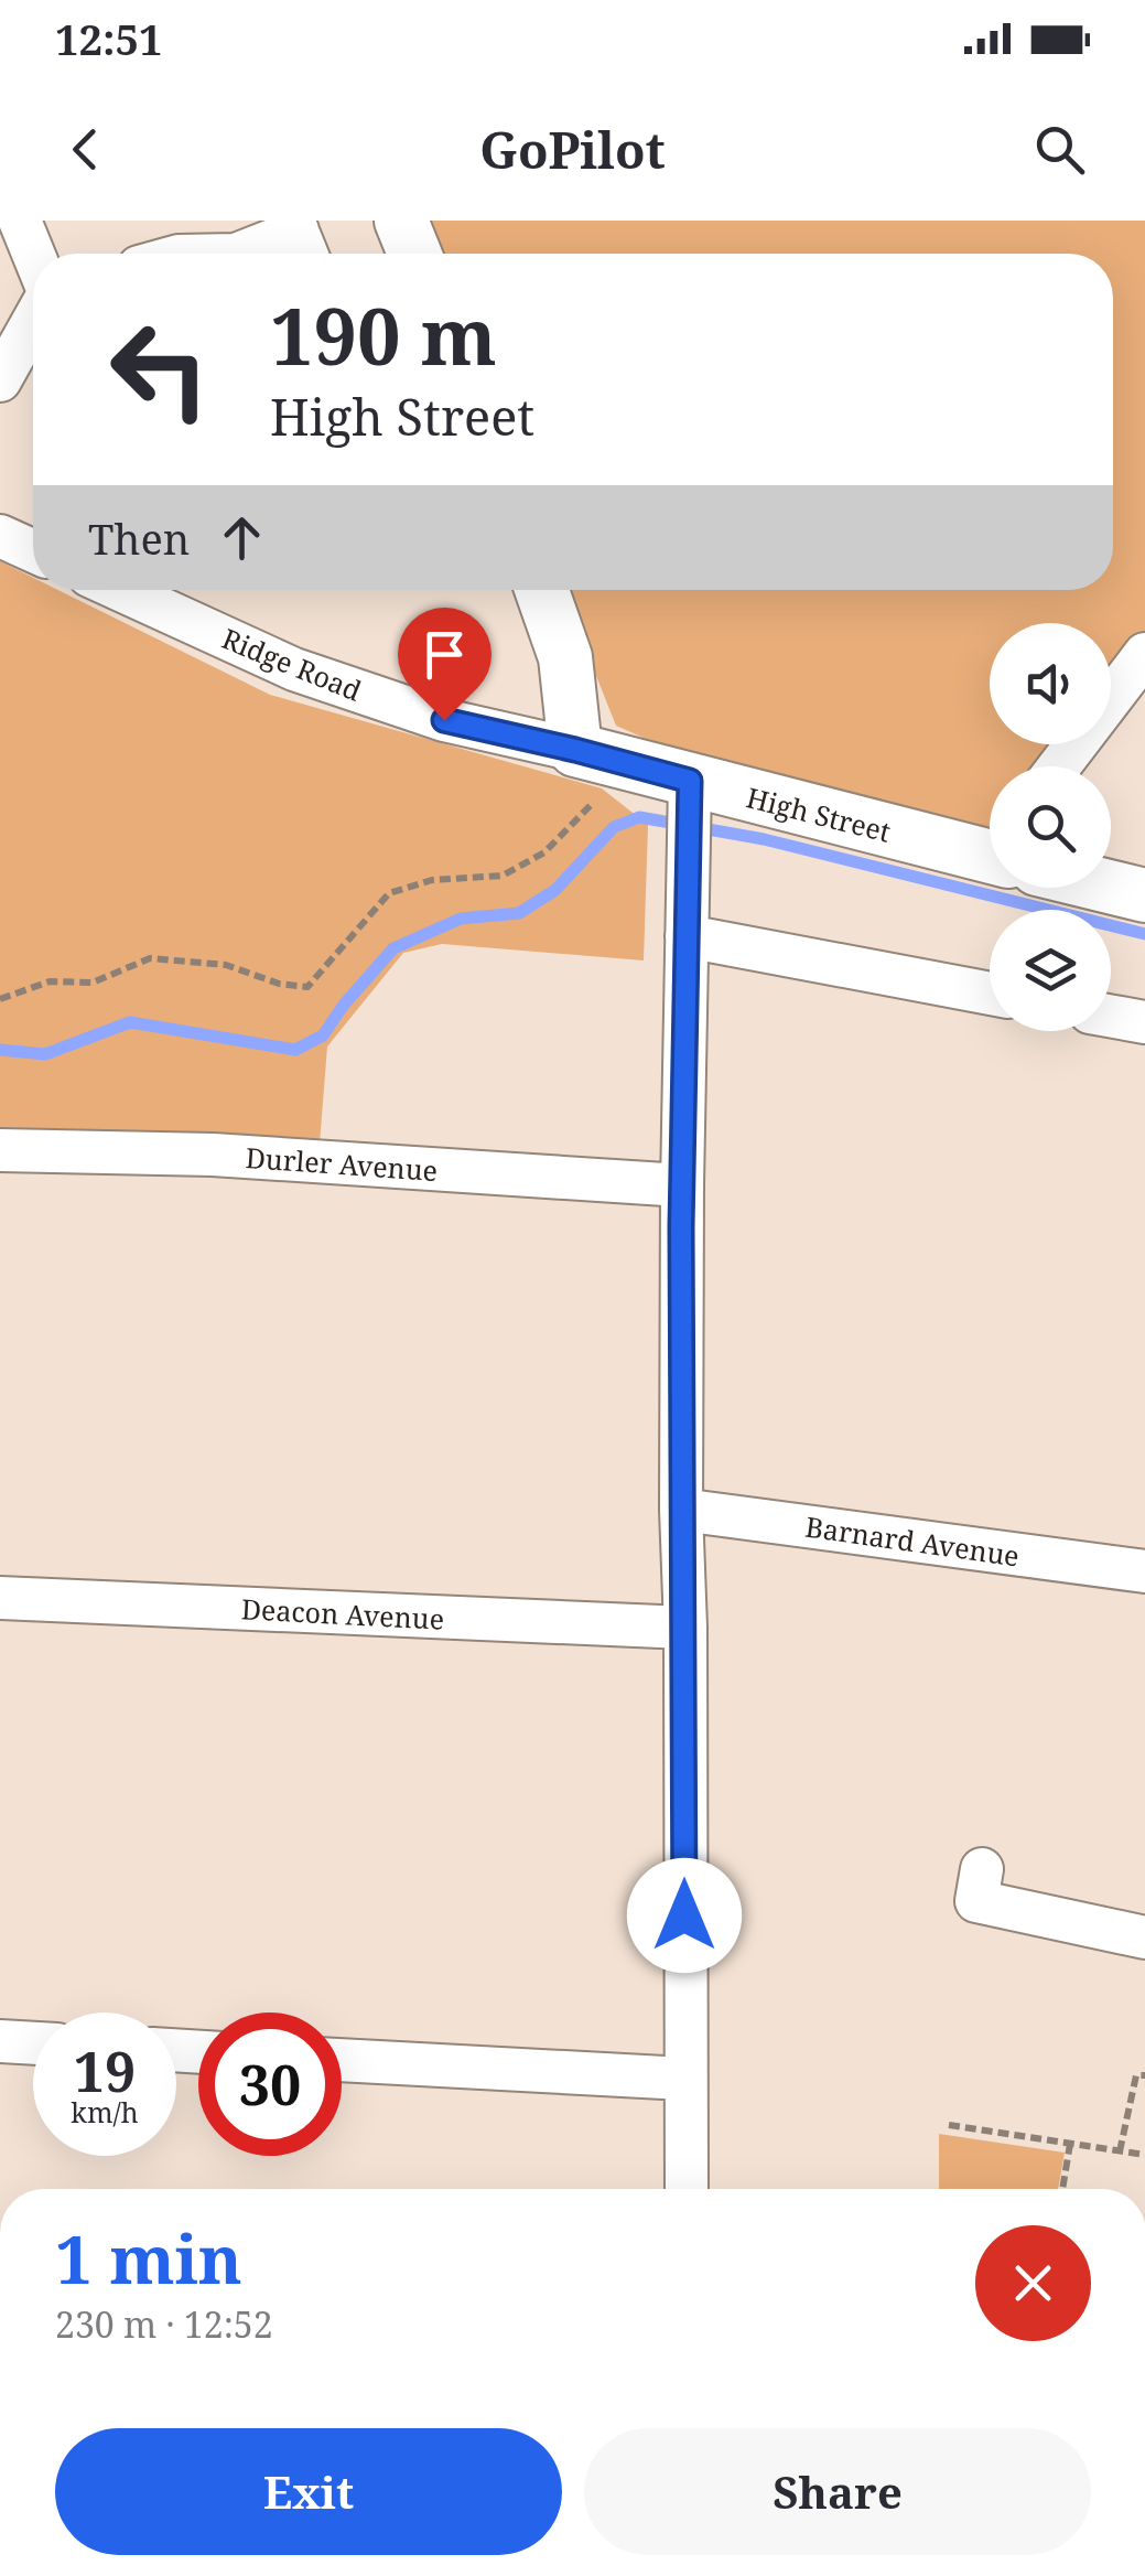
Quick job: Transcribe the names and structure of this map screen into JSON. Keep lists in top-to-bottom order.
{
  "streets": {
    "main road": ["Ridge Road", "High Street"],
    "street": ["Durler Avenue", "Barnard Avenue", "Deacon Avenue"]
  },
  "crossings": [
    ["Ridge Road", "High Street"]
  ],
  "page": {
    "status": "12:51",
    "header": "GoPilot",
    "turn": ["190 m", "High Street"],
    "then": "Then",
    "speed": "19 km/h",
    "limit": "30",
    "heading": ["1 min", "230 m · 12:52"],
    "buttons": ["Exit", "Share"]
  }
}
